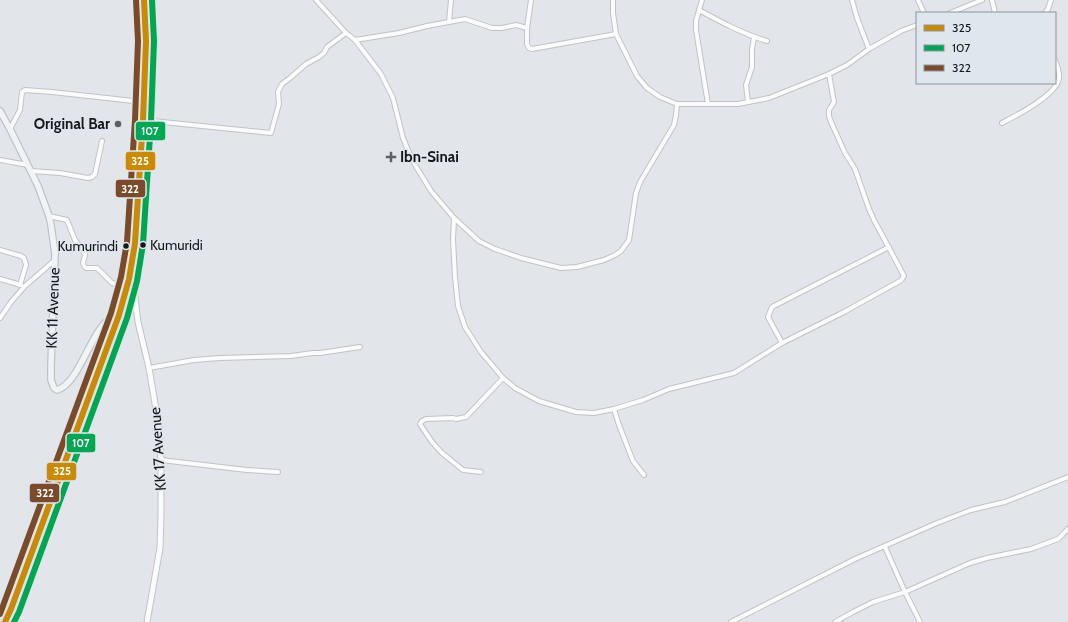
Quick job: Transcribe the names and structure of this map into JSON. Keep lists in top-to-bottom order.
{
  "streets": {
    "main road": ["KK 11 Avenue"],
    "street": ["KK 17 Avenue"]
  },
  "places": {
    "other": ["Original Bar", "Kumuridi", "Kumurindi"],
    "health": ["Ibn-Sinai"]
  },
  "lines": ["transit line 325", "transit line 107", "transit line 322"],
  "legend": ["325", "107", "322"]
}
